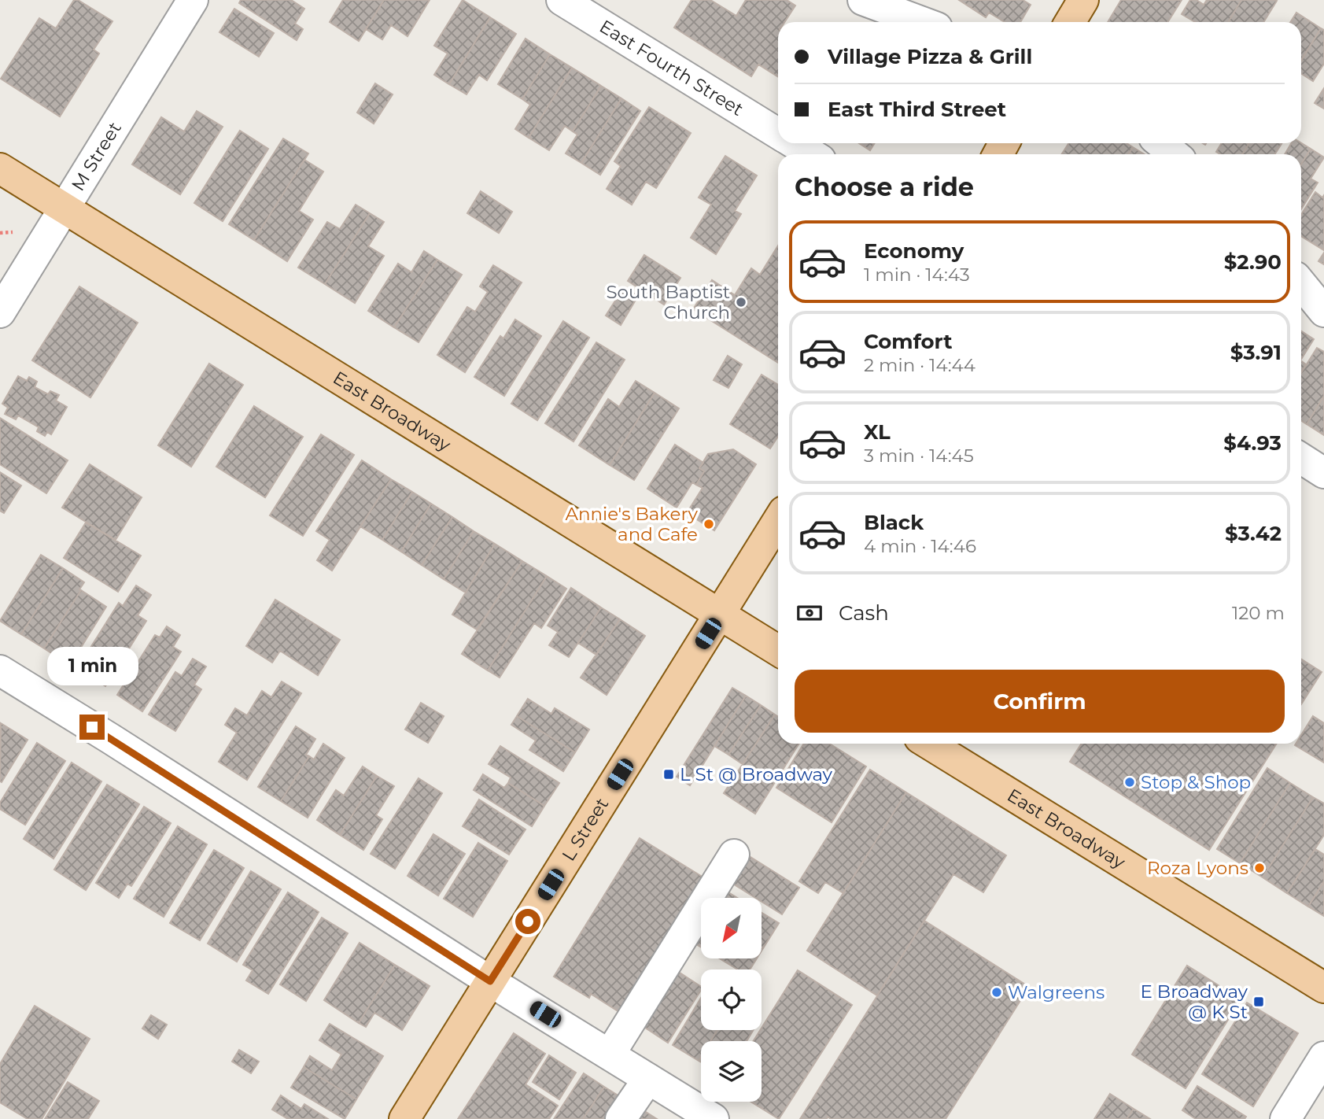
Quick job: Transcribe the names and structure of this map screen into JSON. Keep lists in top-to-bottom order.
{
  "streets": {
    "main road": ["East Broadway", "L Street"],
    "street": ["East Fourth Street", "M Street"]
  },
  "crossings": [
    ["M Street", "East Broadway"],
    ["East Broadway", "L Street"]
  ],
  "places": {
    "other": [
      "South Baptist Church",
      "Annie's Bakery and Cafe",
      "Stop & Shop",
      "Roza Lyons",
      "Walgreens"
    ],
    "transit": ["L St @ Broadway", "E Broadway @ K St"]
  },
  "north": "bottom left",
  "page": {
    "banner": ["Village Pizza & Grill", "East Third Street"],
    "heading": "Choose a ride",
    "list": [
      {
        "name": "Economy",
        "note": "1 min · 14:43",
        "value": "$2.90"
      },
      {
        "name": "Comfort",
        "note": "2 min · 14:44",
        "value": "$3.91"
      },
      {
        "name": "XL",
        "note": "3 min · 14:45",
        "value": "$4.93"
      },
      {
        "name": "Black",
        "note": "4 min · 14:46",
        "value": "$3.42"
      }
    ],
    "pay": ["Cash", "120 m"],
    "bubble": "1 min",
    "buttons": "Confirm"
  }
}
